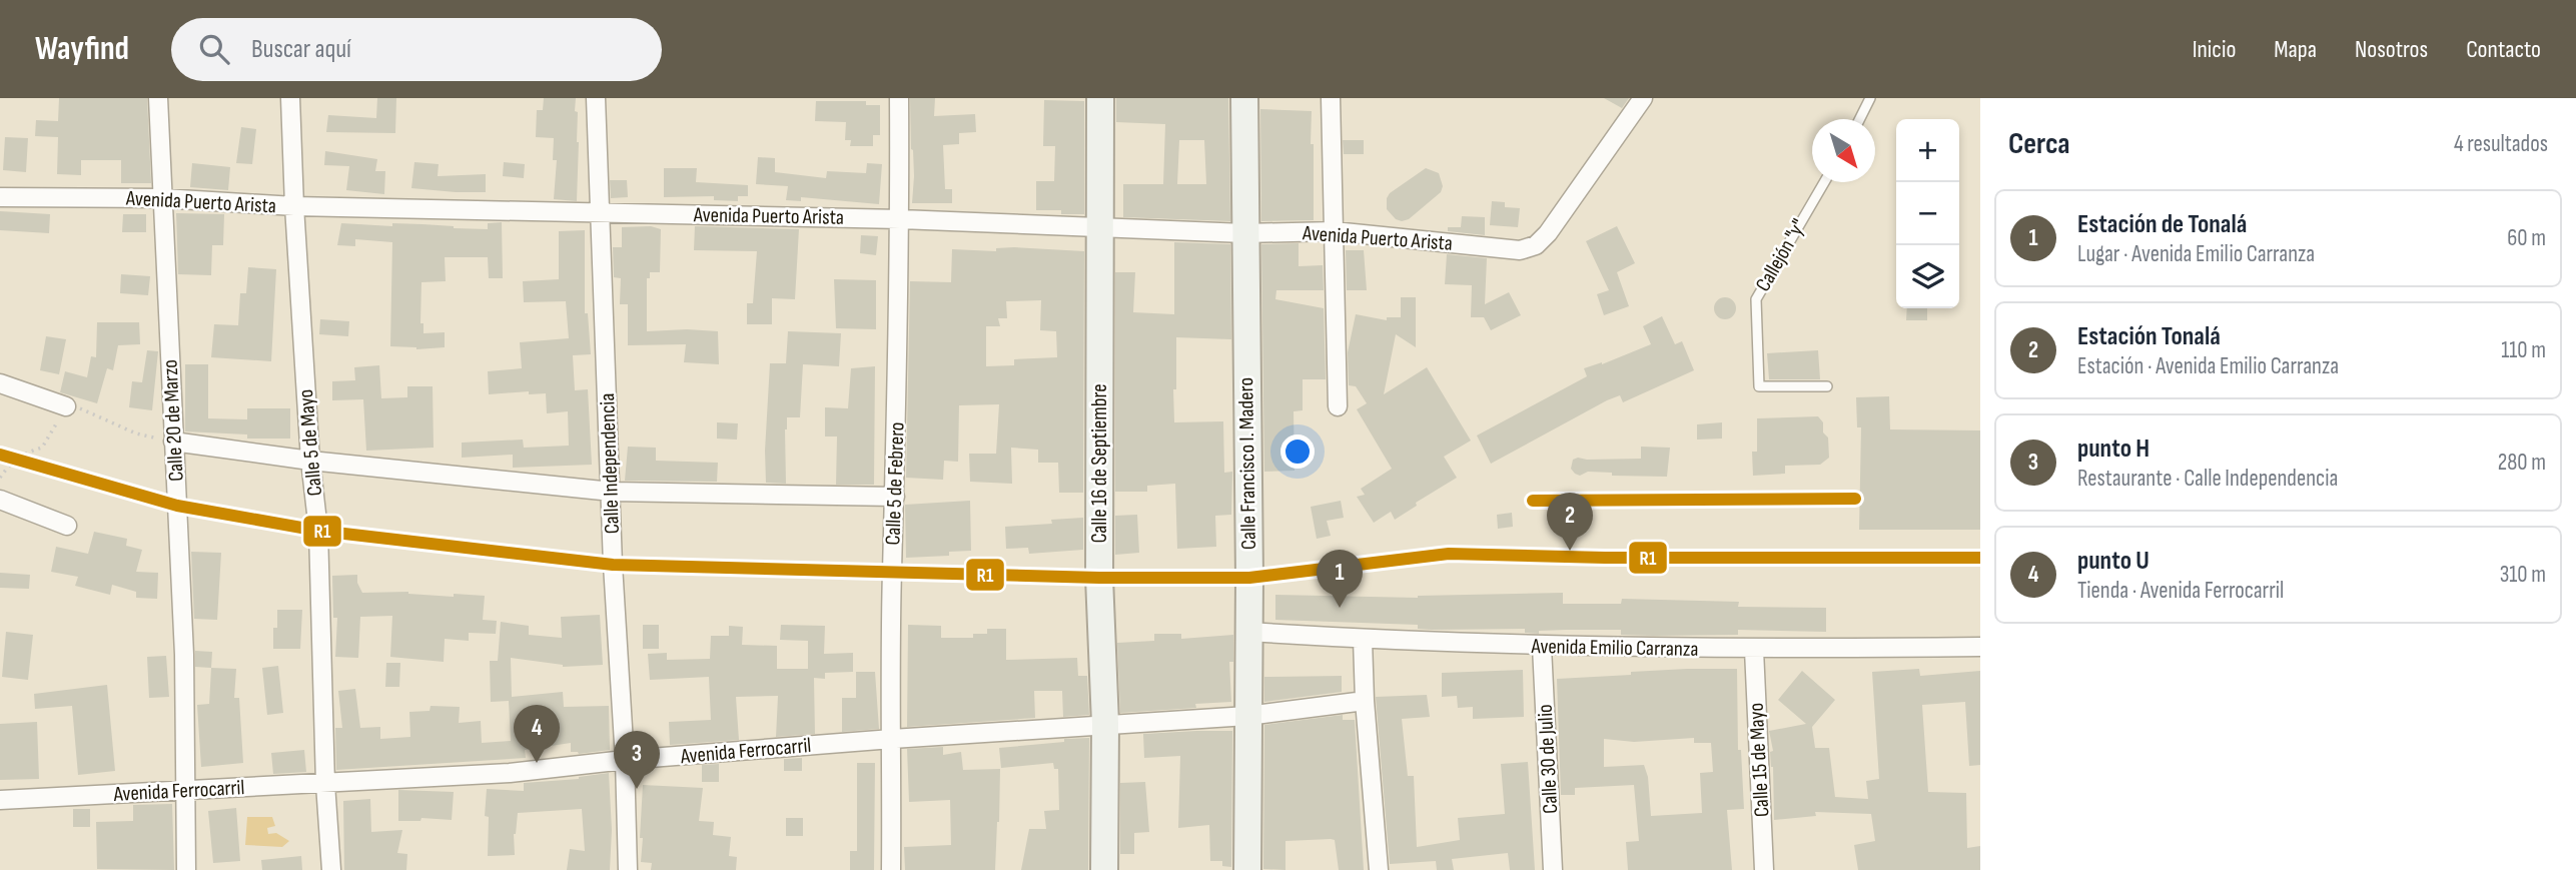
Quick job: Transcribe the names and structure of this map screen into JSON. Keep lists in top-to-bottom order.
{
  "streets": {
    "main road": ["Calle 16 de Septiembre", "Calle Francisco I. Madero"],
    "street": [
      "Avenida Puerto Arista",
      "Calle 20 de Marzo",
      "Calle 5 de Mayo",
      "Calle Independencia",
      "Calle 5 de Febrero",
      "Avenida Emilio Carranza",
      "Avenida Ferrocarril",
      "Calle 30 de Julio",
      "Calle 15 de Mayo"
    ],
    "lane": ["Callejón \"y\""]
  },
  "crossings": [
    ["Avenida Puerto Arista", "Calle 20 de Marzo"],
    ["Avenida Puerto Arista", "Calle 5 de Mayo"],
    ["Avenida Puerto Arista", "Calle Independencia"],
    ["Avenida Puerto Arista", "Calle 16 de Septiembre"],
    ["Avenida Puerto Arista", "Calle Francisco I. Madero"],
    ["Avenida Puerto Arista", "Calle 5 de Febrero"],
    ["Calle 20 de Marzo", "Avenida Ferrocarril"],
    ["Calle 5 de Mayo", "Avenida Ferrocarril"],
    ["Calle Independencia", "Avenida Ferrocarril"],
    ["Calle 16 de Septiembre", "Avenida Ferrocarril"],
    ["Calle Francisco I. Madero", "Avenida Emilio Carranza"],
    ["Calle Francisco I. Madero", "Avenida Ferrocarril"],
    ["Calle 5 de Febrero", "Avenida Ferrocarril"],
    ["Avenida Emilio Carranza", "Calle 30 de Julio"],
    ["Avenida Emilio Carranza", "Calle 15 de Mayo"]
  ],
  "lines": ["transit line R1"],
  "north": "bottom right",
  "page": {
    "header": "Wayfind",
    "search": "Buscar aquí",
    "nav": [
      "Inicio",
      "Mapa",
      "Nosotros",
      "Contacto"
    ],
    "heading": ["Cerca", "4 resultados"],
    "map_buttons": ["+", "−"],
    "list": [
      {
        "mark": "1",
        "name": "Estación de Tonalá",
        "note": "Lugar · Avenida Emilio Carranza",
        "value": "60 m"
      },
      {
        "mark": "2",
        "name": "Estación Tonalá",
        "note": "Estación · Avenida Emilio Carranza",
        "value": "110 m"
      },
      {
        "mark": "3",
        "name": "punto H",
        "note": "Restaurante · Calle Independencia",
        "value": "280 m"
      },
      {
        "mark": "4",
        "name": "punto U",
        "note": "Tienda · Avenida Ferrocarril",
        "value": "310 m"
      }
    ],
    "pins": [
      "2",
      "1",
      "4",
      "3"
    ]
  }
}
